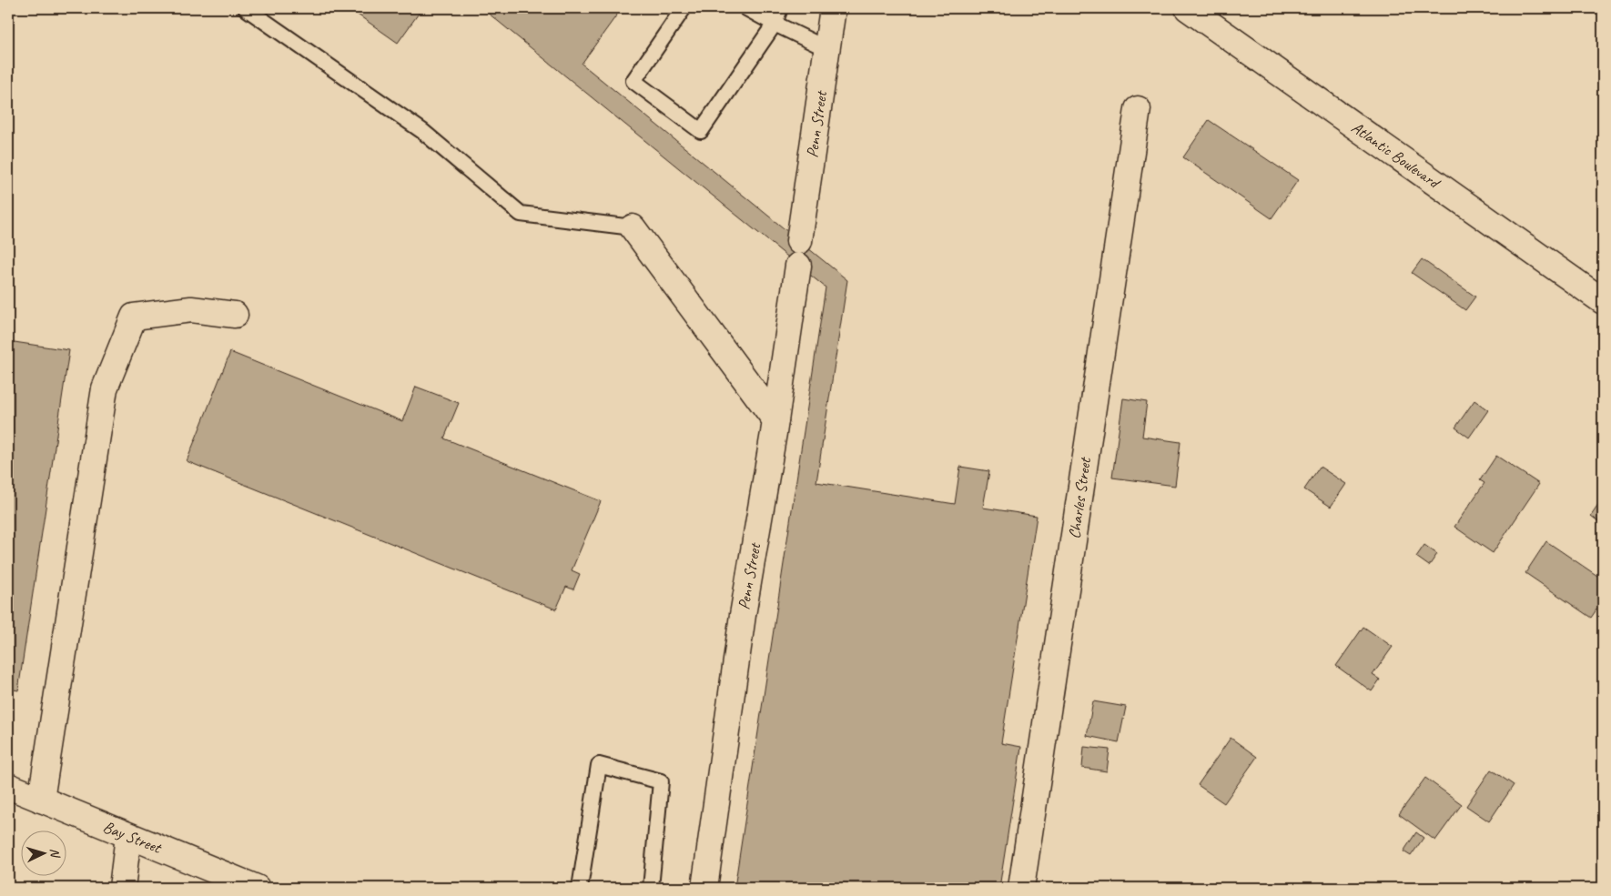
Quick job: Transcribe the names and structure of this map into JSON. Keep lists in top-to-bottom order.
{
  "streets": {
    "street": [
      "Penn Street",
      "Atlantic Boulevard",
      "Charles Street",
      "Bay Street"
    ]
  },
  "north": "right"
}
